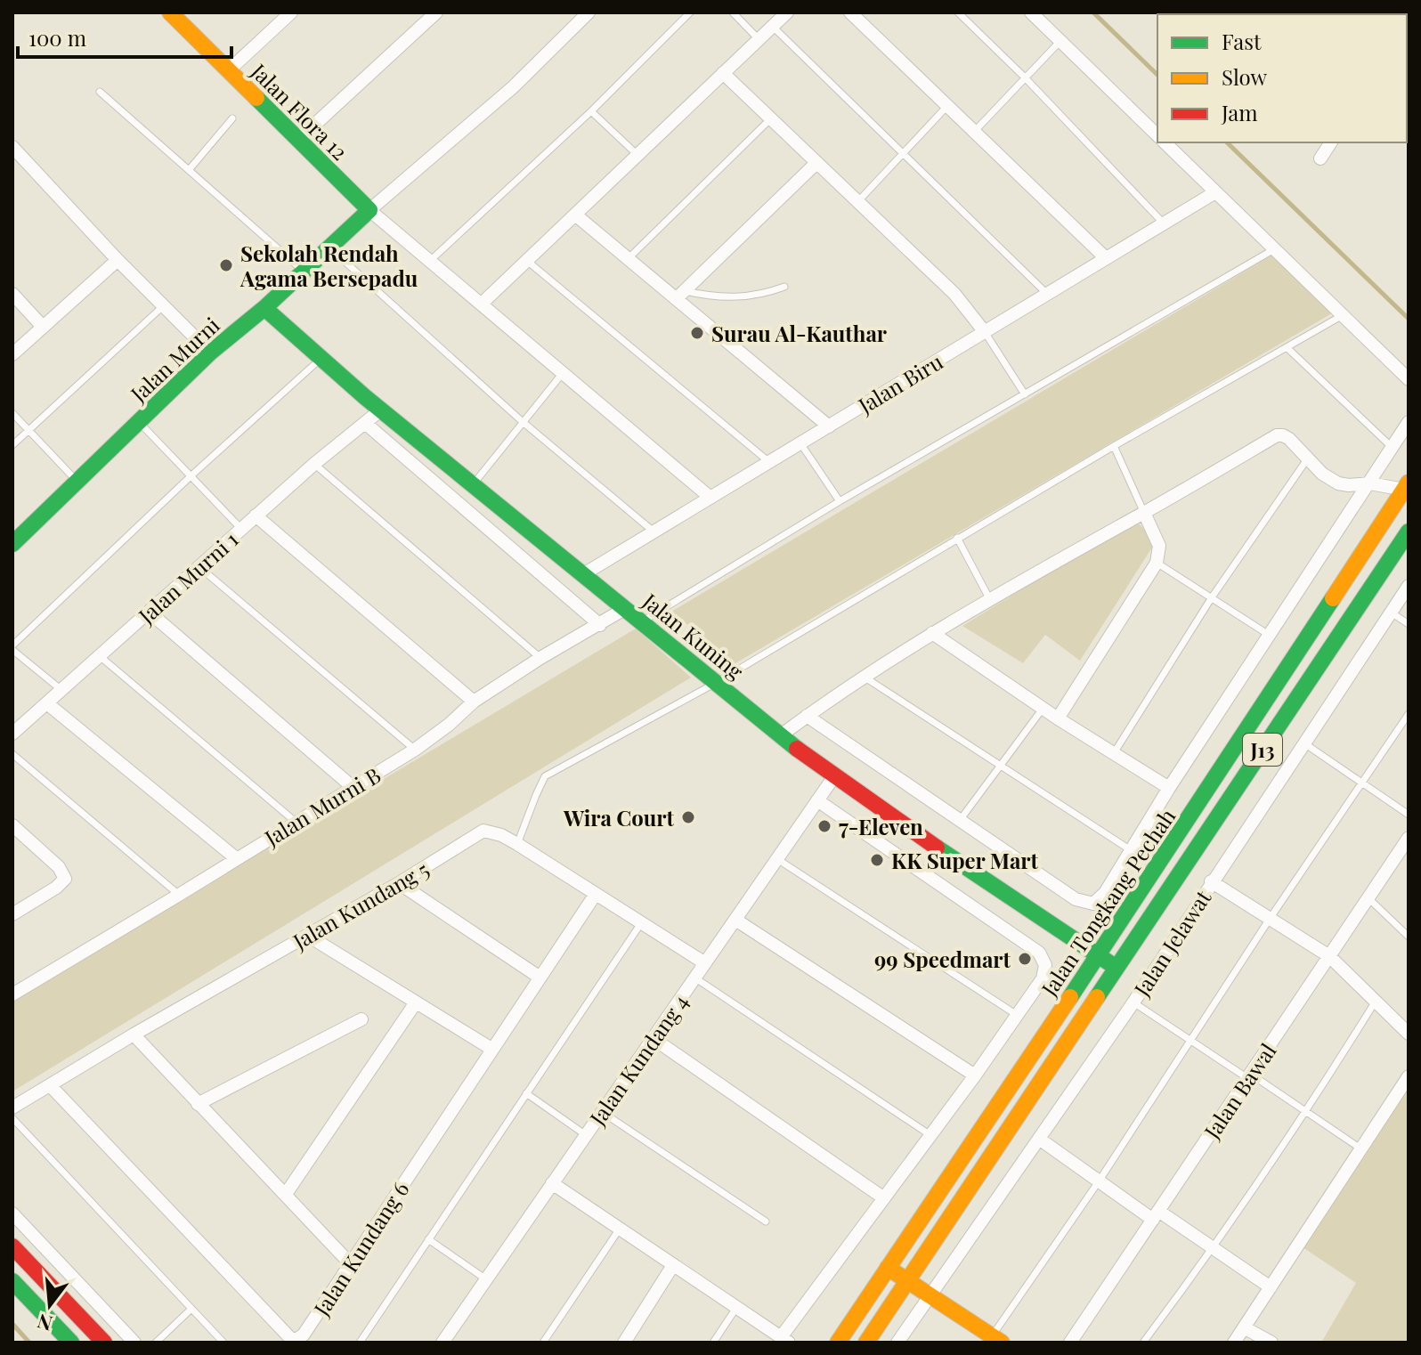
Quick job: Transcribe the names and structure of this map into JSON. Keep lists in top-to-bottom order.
{
  "streets": {
    "main road": [
      "Jalan Flora 12",
      "Jalan Murni",
      "Jalan Kuning",
      "J13",
      "Jalan Tongkang Pechah"
    ],
    "street": [
      "Jalan Biru",
      "Jalan Murni 1",
      "Jalan Murni B",
      "Jalan Kundang 5",
      "Jalan Jelawat",
      "Jalan Kundang 4",
      "Jalan Bawal",
      "Jalan Kundang 6"
    ]
  },
  "crossings": [
    ["Jalan Flora 12", "Jalan Murni"],
    ["Jalan Murni", "Jalan Kuning"],
    ["Jalan Biru", "Jalan Kuning"],
    ["Jalan Murni 1", "Jalan Kuning"],
    ["Jalan Kuning", "Jalan Murni B"],
    ["Jalan Kuning", "Jalan Tongkang Pechah"],
    ["Jalan Kuning", "Jalan Kundang 4"],
    ["Jalan Kundang 5", "Jalan Kundang 4"],
    ["Jalan Kundang 5", "Jalan Kundang 6"]
  ],
  "places": [
    "Sekolah Rendah Agama Bersepadu",
    "Surau Al-Kauthar",
    "Wira Court",
    "7-Eleven",
    "KK Super Mart",
    "99 Speedmart"
  ],
  "legend": ["Fast", "Slow", "Jam"],
  "scale_bar": "100 m",
  "north": "bottom"
}
